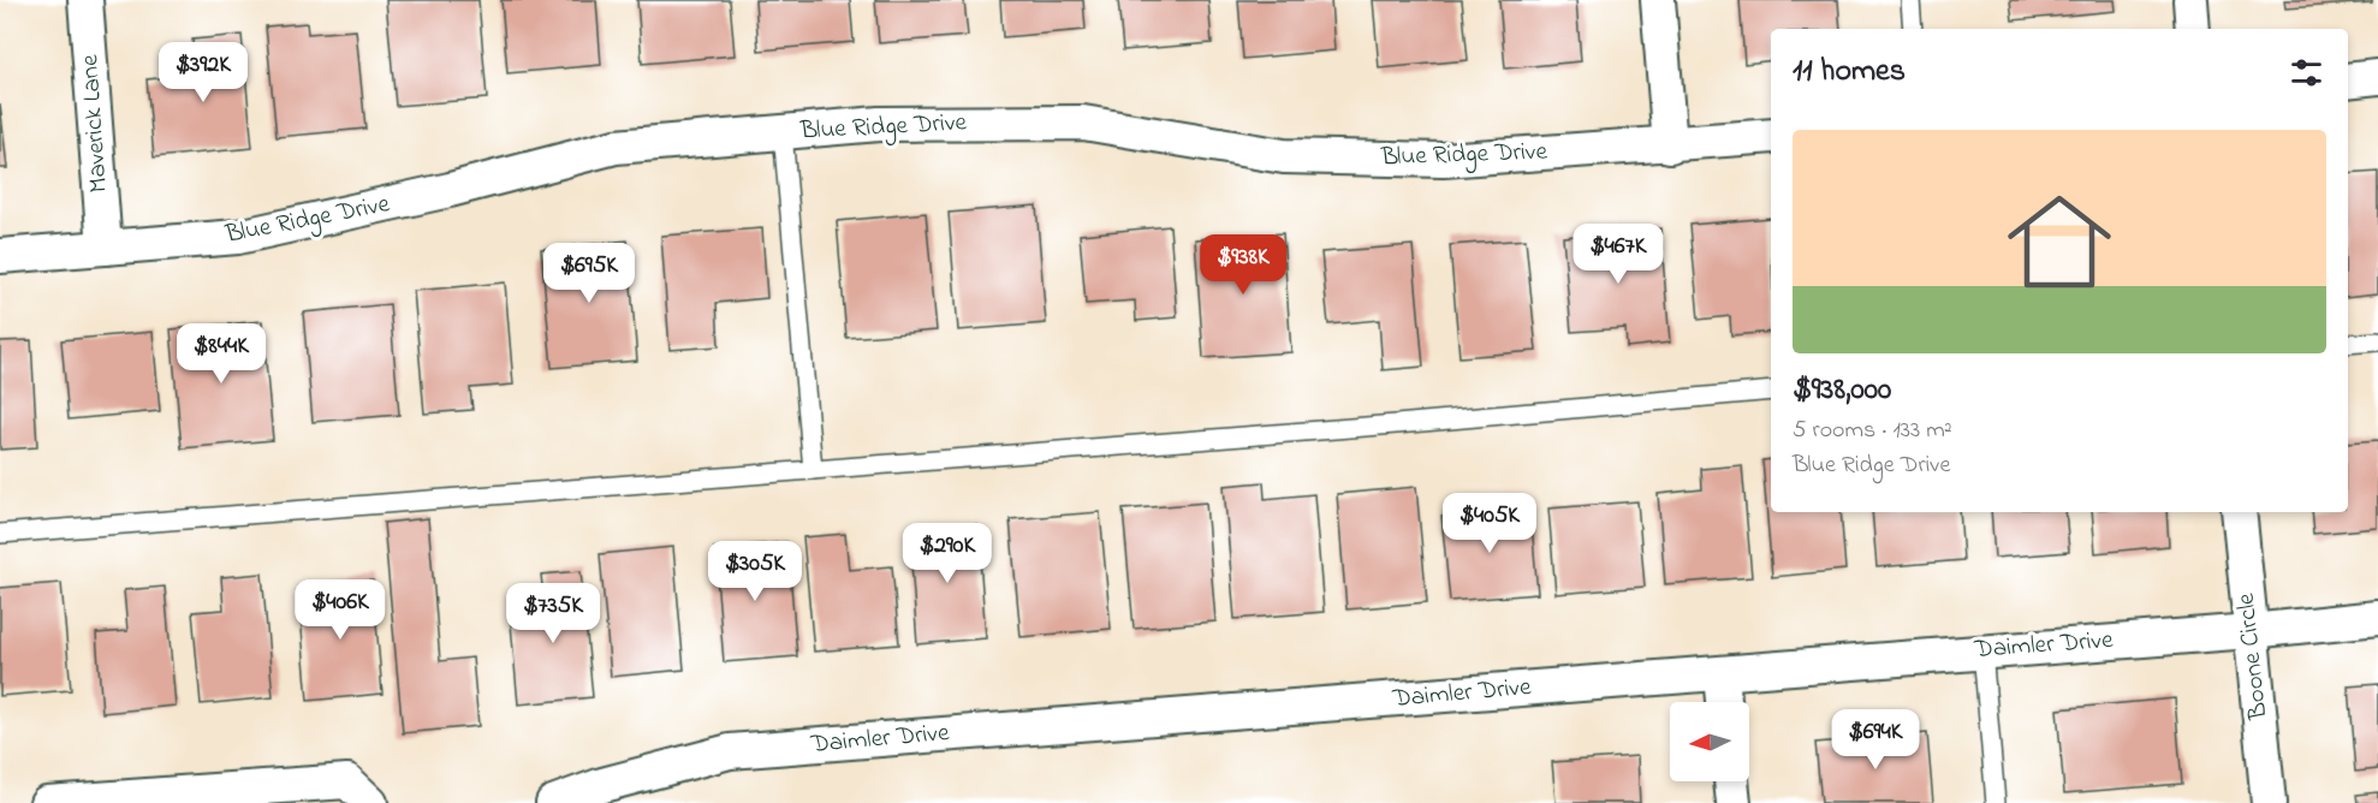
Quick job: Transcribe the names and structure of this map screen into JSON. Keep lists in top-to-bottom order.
{
  "streets": {
    "street": [
      "Maverick Lane",
      "Blue Ridge Drive",
      "Daimler Drive",
      "Boone Circle"
    ]
  },
  "crossings": [
    ["Maverick Lane", "Blue Ridge Drive"],
    ["Daimler Drive", "Boone Circle"]
  ],
  "north": "left",
  "page": {
    "heading": "11 homes",
    "price": [
      "$392K",
      "$467K",
      "$938K",
      "$695K",
      "$844K",
      "$405K",
      "$290K",
      "$305K",
      "$406K",
      "$735K",
      "$694K"
    ],
    "list": [
      {
        "name": "$938,000",
        "note": "5 rooms · 133 m² · Blue Ridge Drive"
      }
    ]
  }
}
